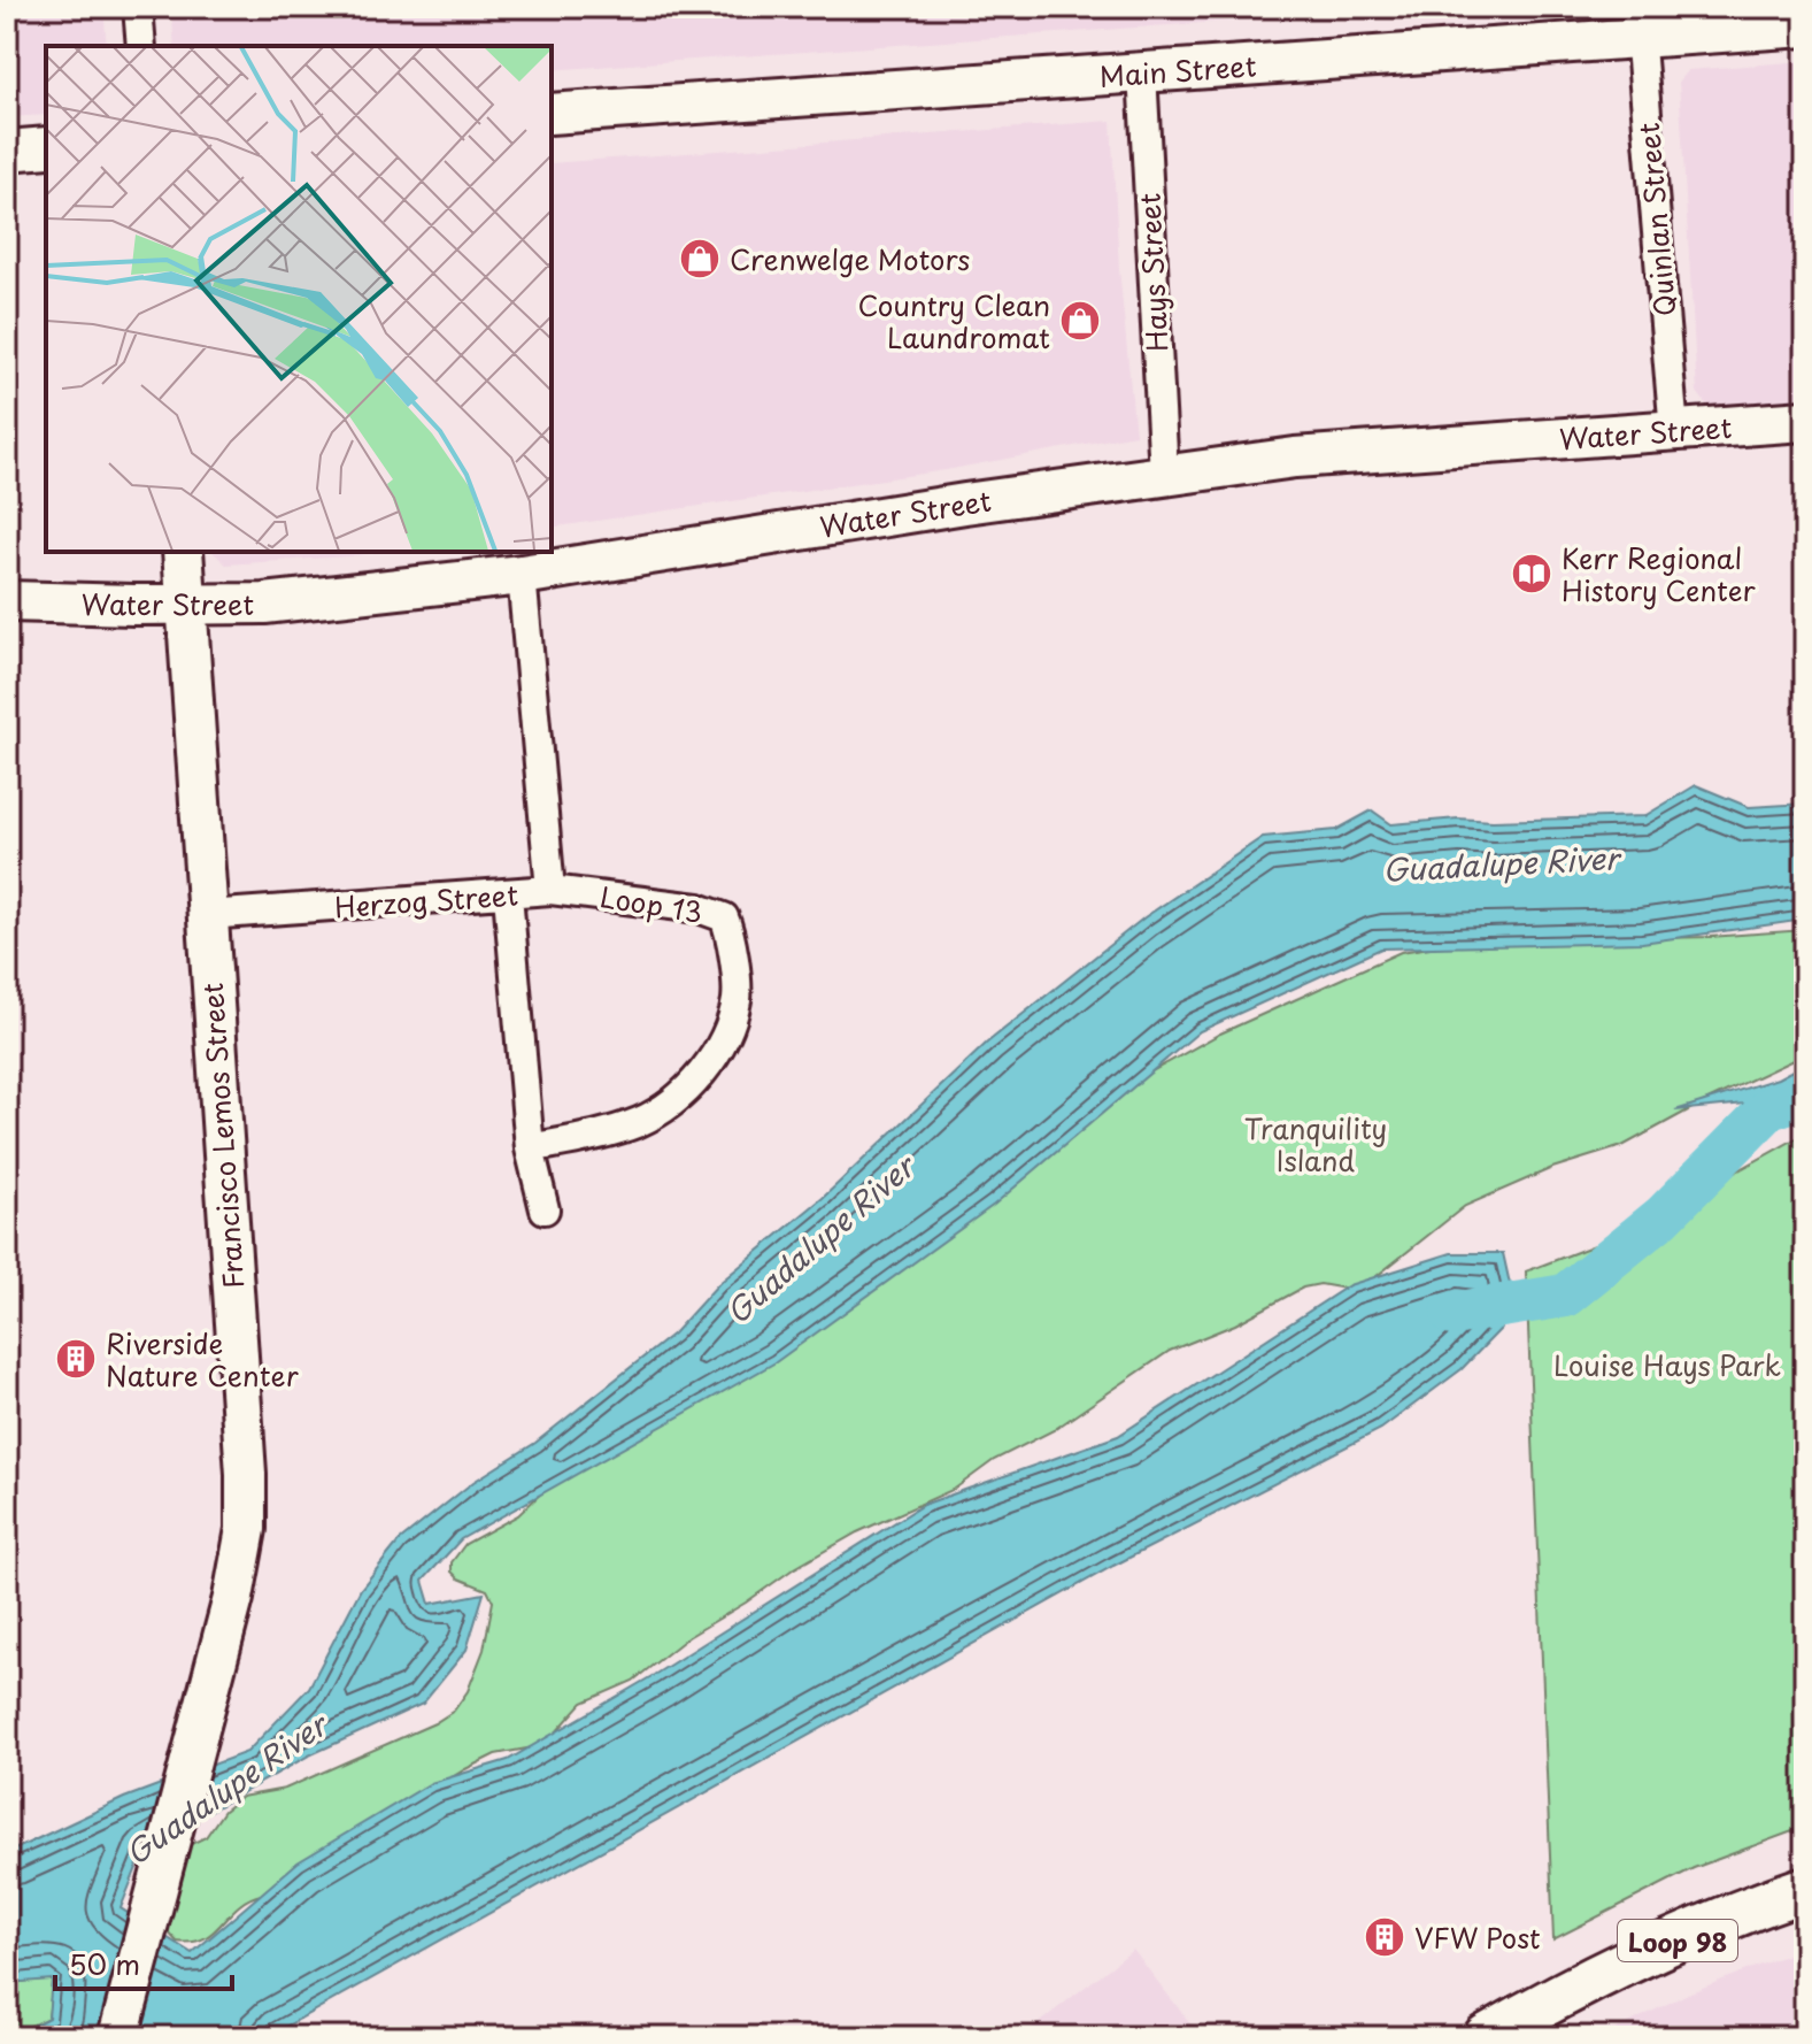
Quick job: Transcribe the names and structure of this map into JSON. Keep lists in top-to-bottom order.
{
  "streets": {
    "main road": ["Loop 98"],
    "street": [
      "Main Street",
      "Quinlan Street",
      "Hays Street",
      "Water Street",
      "Herzog Street",
      "Loop 13",
      "Francisco Lemos Street"
    ]
  },
  "crossings": [
    ["Main Street", "Quinlan Street"],
    ["Main Street", "Hays Street"],
    ["Quinlan Street", "Water Street"],
    ["Hays Street", "Water Street"],
    ["Water Street", "Herzog Street"],
    ["Water Street", "Francisco Lemos Street"],
    ["Herzog Street", "Loop 13"],
    ["Herzog Street", "Francisco Lemos Street"]
  ],
  "water": ["Guadalupe River"],
  "parks": ["Tranquility Island", "Louise Hays Park"],
  "places": {
    "shop": ["Crenwelge Motors", "Country Clean Laundromat"],
    "library": ["Kerr Regional History Center"],
    "building": ["Riverside Nature Center", "VFW Post"]
  },
  "scale_bar": "50 m"
}
